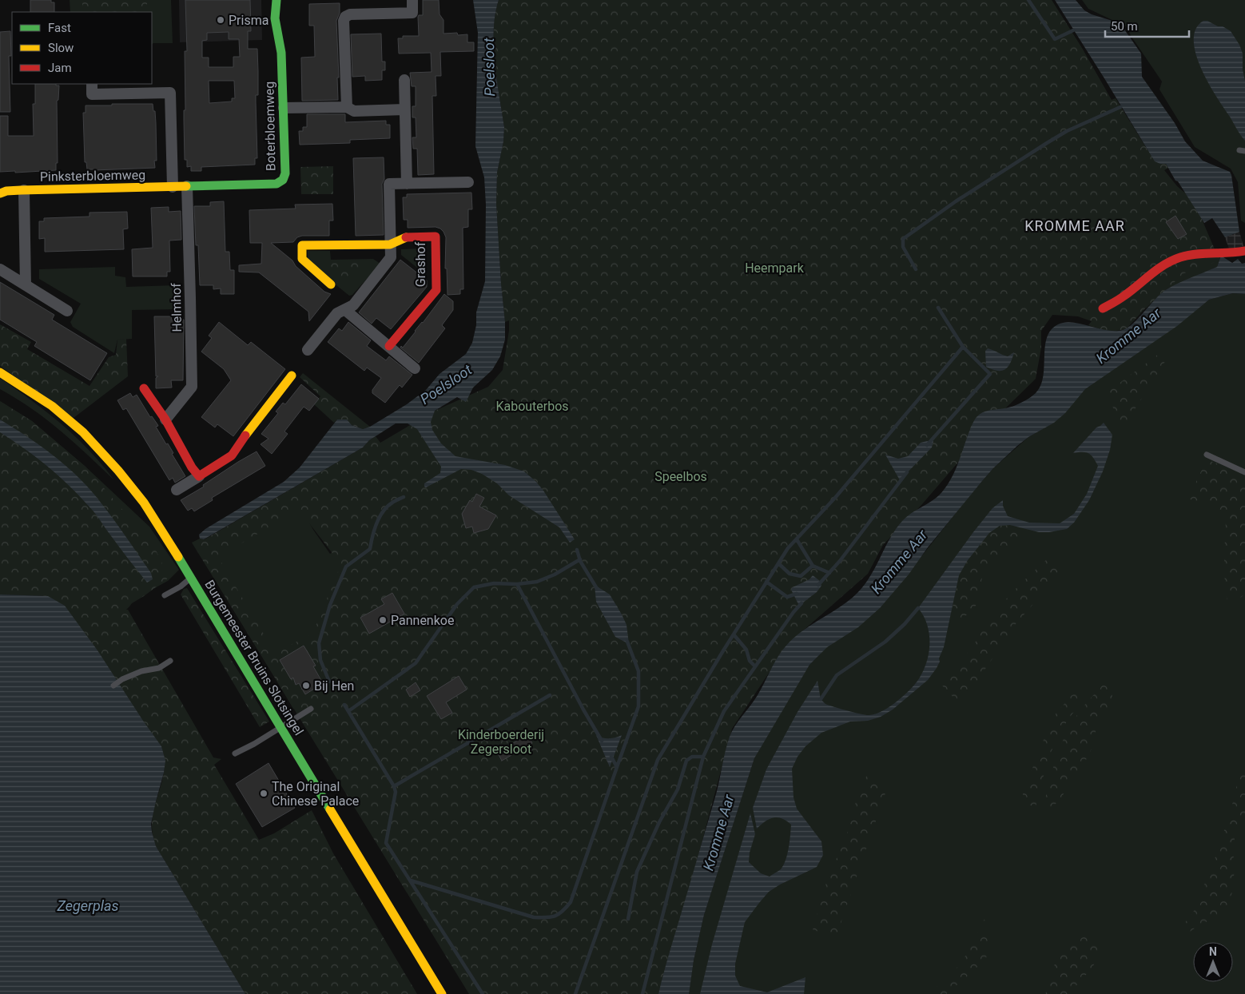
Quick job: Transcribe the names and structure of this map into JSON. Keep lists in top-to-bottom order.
{
  "streets": {
    "street": [
      "Boterbloemweg",
      "Pinksterbloemweg",
      "Grashof",
      "Helmhof",
      "Burgemeester Bruins Slotsingel"
    ]
  },
  "crossings": [
    ["Boterbloemweg", "Pinksterbloemweg"],
    ["Boterbloemweg", "Helmhof"],
    ["Pinksterbloemweg", "Helmhof"]
  ],
  "districts": ["KROMME AAR"],
  "water": ["Poelsloot", "Kromme Aar", "Zegerplas"],
  "parks": [
    "Heempark",
    "Kabouterbos",
    "Speelbos",
    "Kinderboerderij Zegersloot"
  ],
  "places": [
    "Prisma",
    "Pannenkoe",
    "Bij Hen",
    "The Original Chinese Palace"
  ],
  "legend": ["Fast", "Slow", "Jam"],
  "scale_bar": "50 m",
  "north": "top"
}
